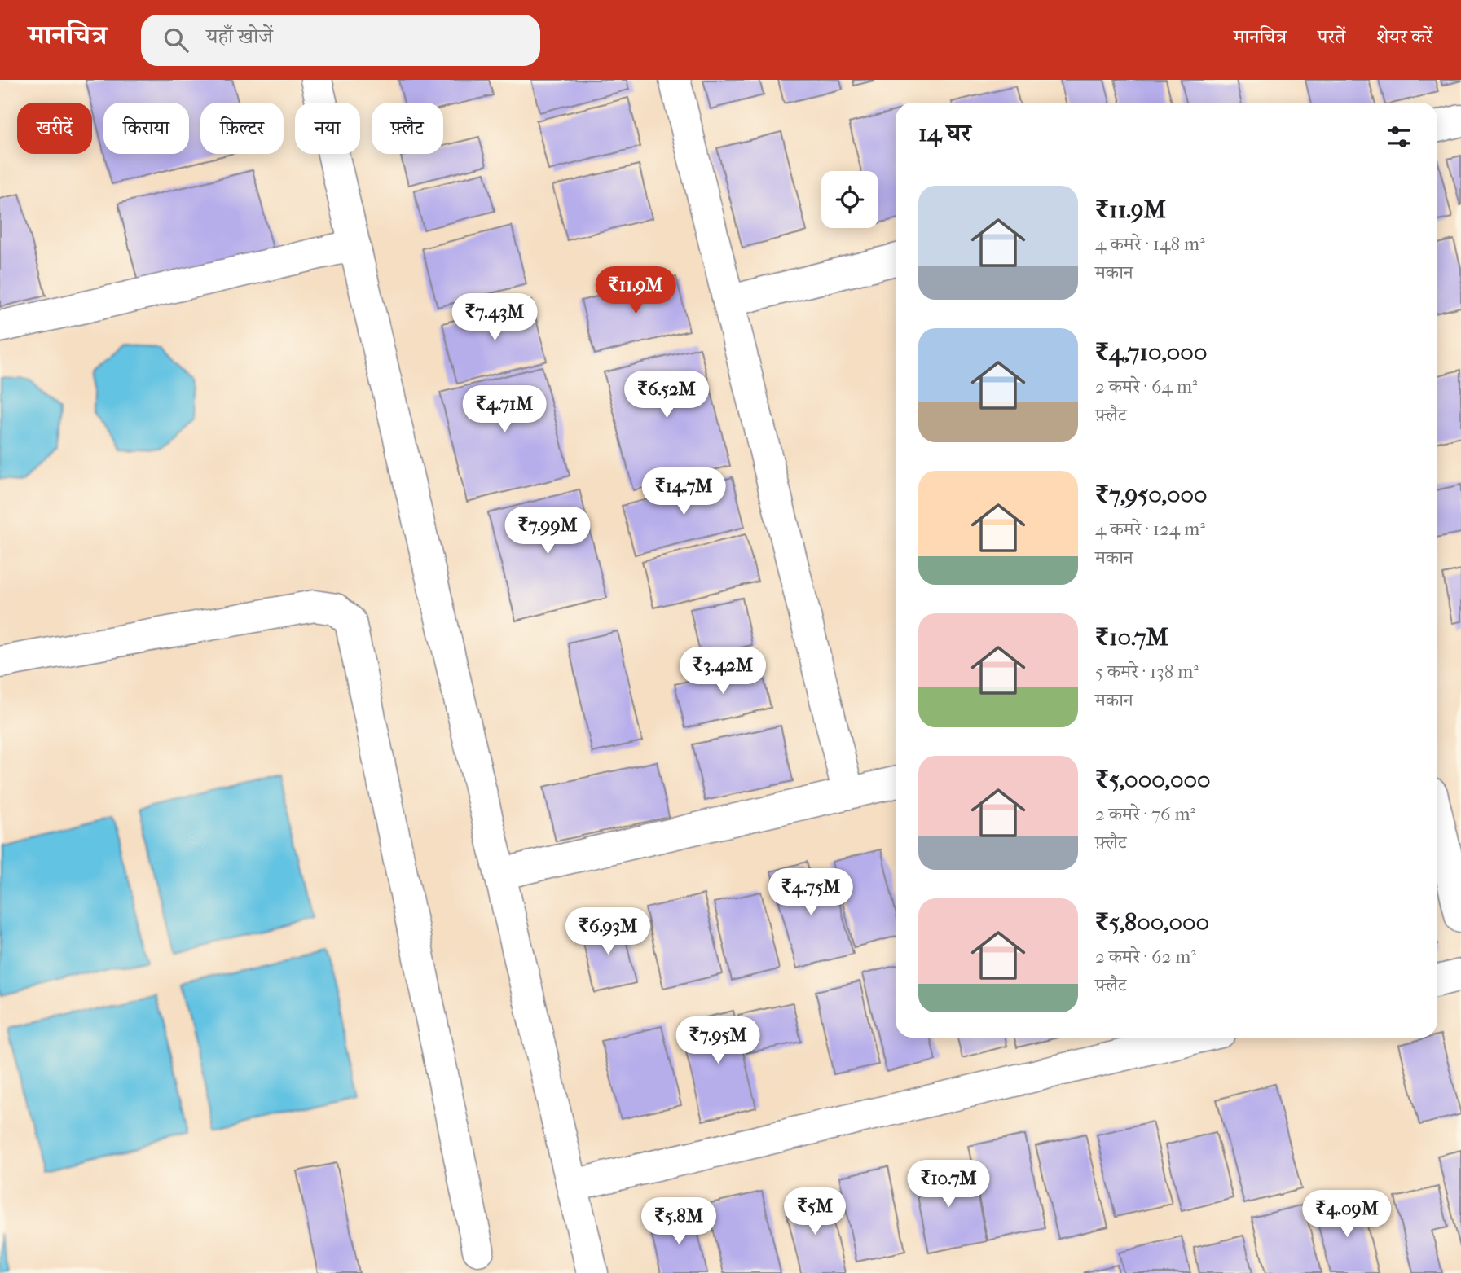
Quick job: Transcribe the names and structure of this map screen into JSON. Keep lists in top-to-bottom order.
{
  "page": {
    "header": "मानचित्र",
    "search": "यहाँ खोजें",
    "nav": ["मानचित्र", "परतें", "शेयर करें"],
    "chip": [
      "खरीदें",
      "किराया",
      "फ़िल्टर",
      "नया",
      "फ़्लैट"
    ],
    "heading": "14 घर",
    "list": [
      {
        "name": "₹11.9M",
        "note": "4 कमरे · 148 m² · मकान"
      },
      {
        "name": "₹4,710,000",
        "note": "2 कमरे · 64 m² · फ़्लैट"
      },
      {
        "name": "₹7,950,000",
        "note": "4 कमरे · 124 m² · मकान"
      },
      {
        "name": "₹10.7M",
        "note": "5 कमरे · 138 m² · मकान"
      },
      {
        "name": "₹5,000,000",
        "note": "2 कमरे · 76 m² · फ़्लैट"
      },
      {
        "name": "₹5,800,000",
        "note": "2 कमरे · 62 m² · फ़्लैट"
      }
    ],
    "price": [
      "₹11.9M",
      "₹7.43M",
      "₹6.52M",
      "₹4.71M",
      "₹14.7M",
      "₹7.99M",
      "₹3.42M",
      "₹4.75M",
      "₹6.93M",
      "₹7.95M",
      "₹10.7M",
      "₹5M",
      "₹4.09M",
      "₹5.8M"
    ]
  }
}
